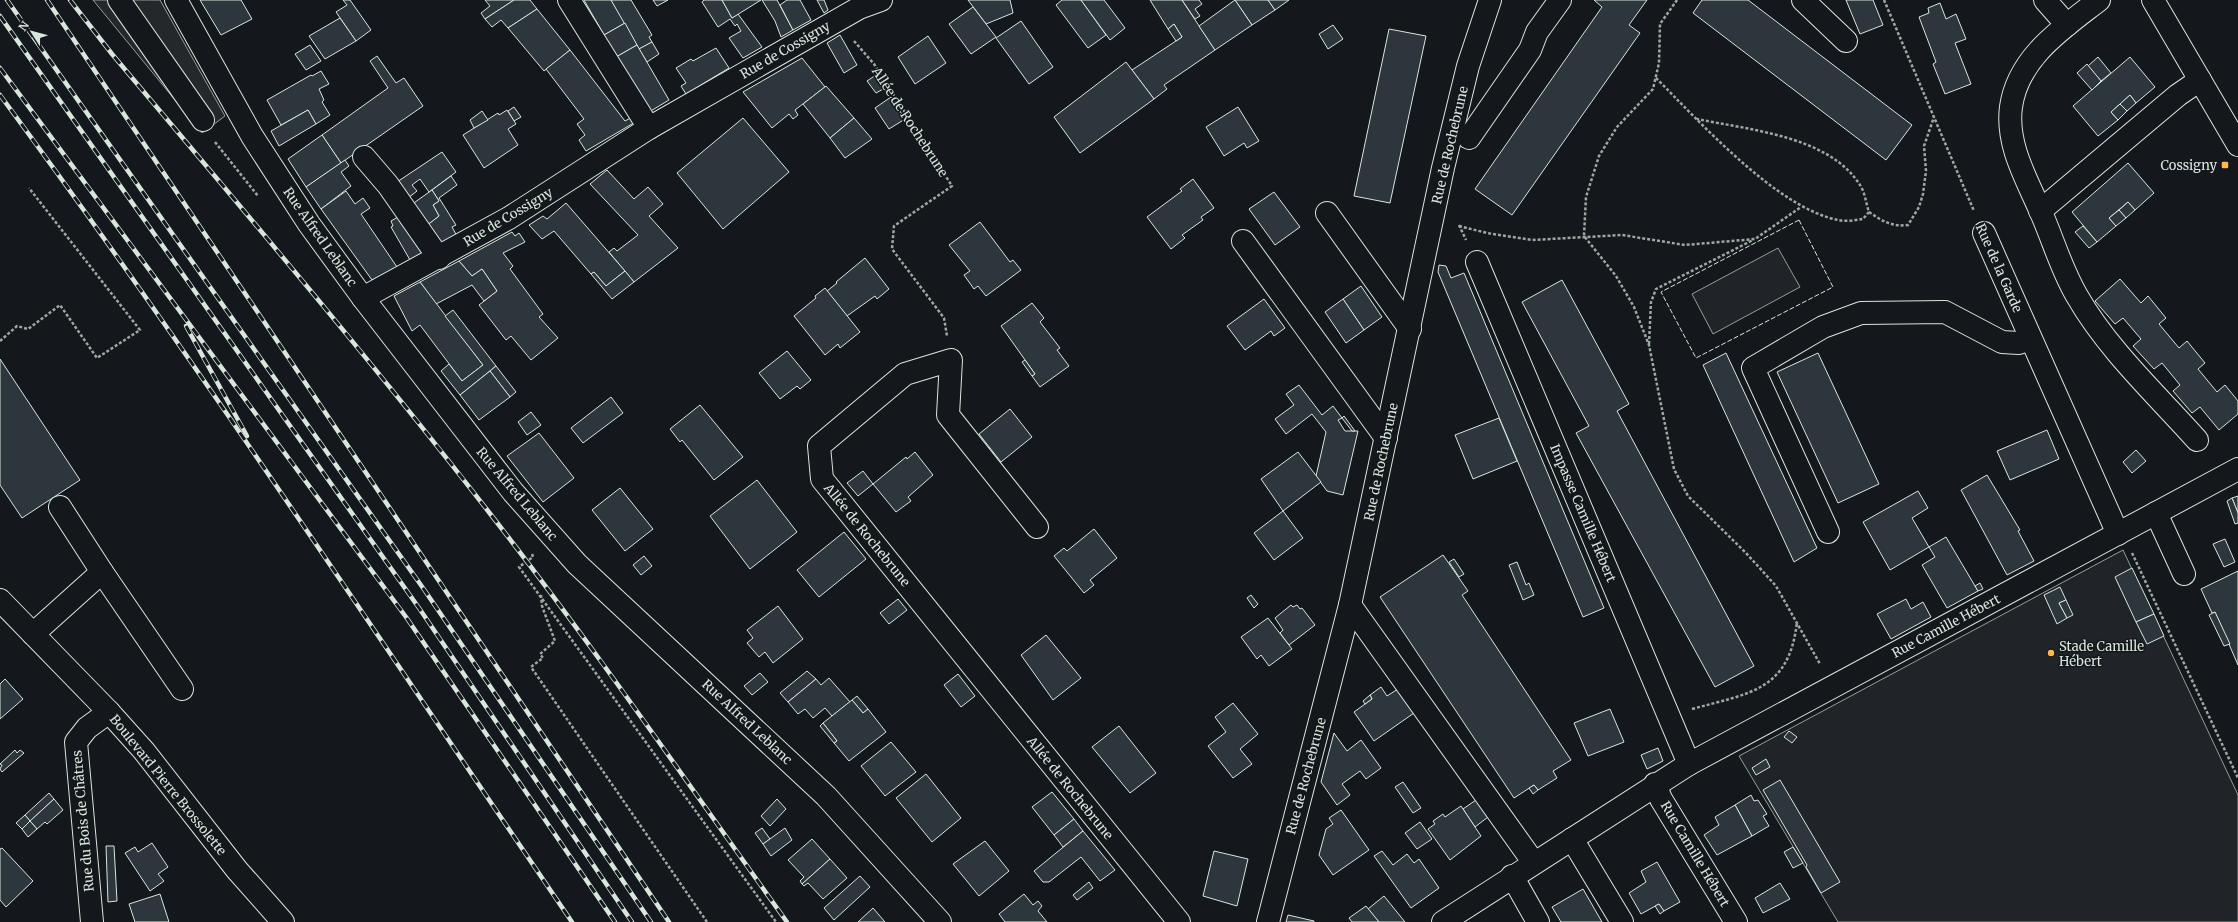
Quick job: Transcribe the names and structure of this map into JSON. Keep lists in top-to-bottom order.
{
  "streets": {
    "street": [
      "Rue de Cossigny",
      "Allée de Rochebrune",
      "Rue de Rochebrune",
      "Rue Alfred Leblanc",
      "Rue de la Garde",
      "Impasse Camille Hébert",
      "Rue Camille Hébert",
      "Boulevard Pierre Brossolette",
      "Rue du Bois de Châtres"
    ]
  },
  "crossings": [
    ["Rue de Cossigny", "Allée de Rochebrune"],
    ["Rue de Cossigny", "Rue Alfred Leblanc"],
    ["Rue de la Garde", "Rue Camille Hébert"],
    ["Impasse Camille Hébert", "Rue Camille Hébert"],
    ["Boulevard Pierre Brossolette", "Rue du Bois de Châtres"]
  ],
  "places": {
    "transit": ["Cossigny"],
    "other": ["Stade Camille Hébert"]
  },
  "north": "top left"
}
